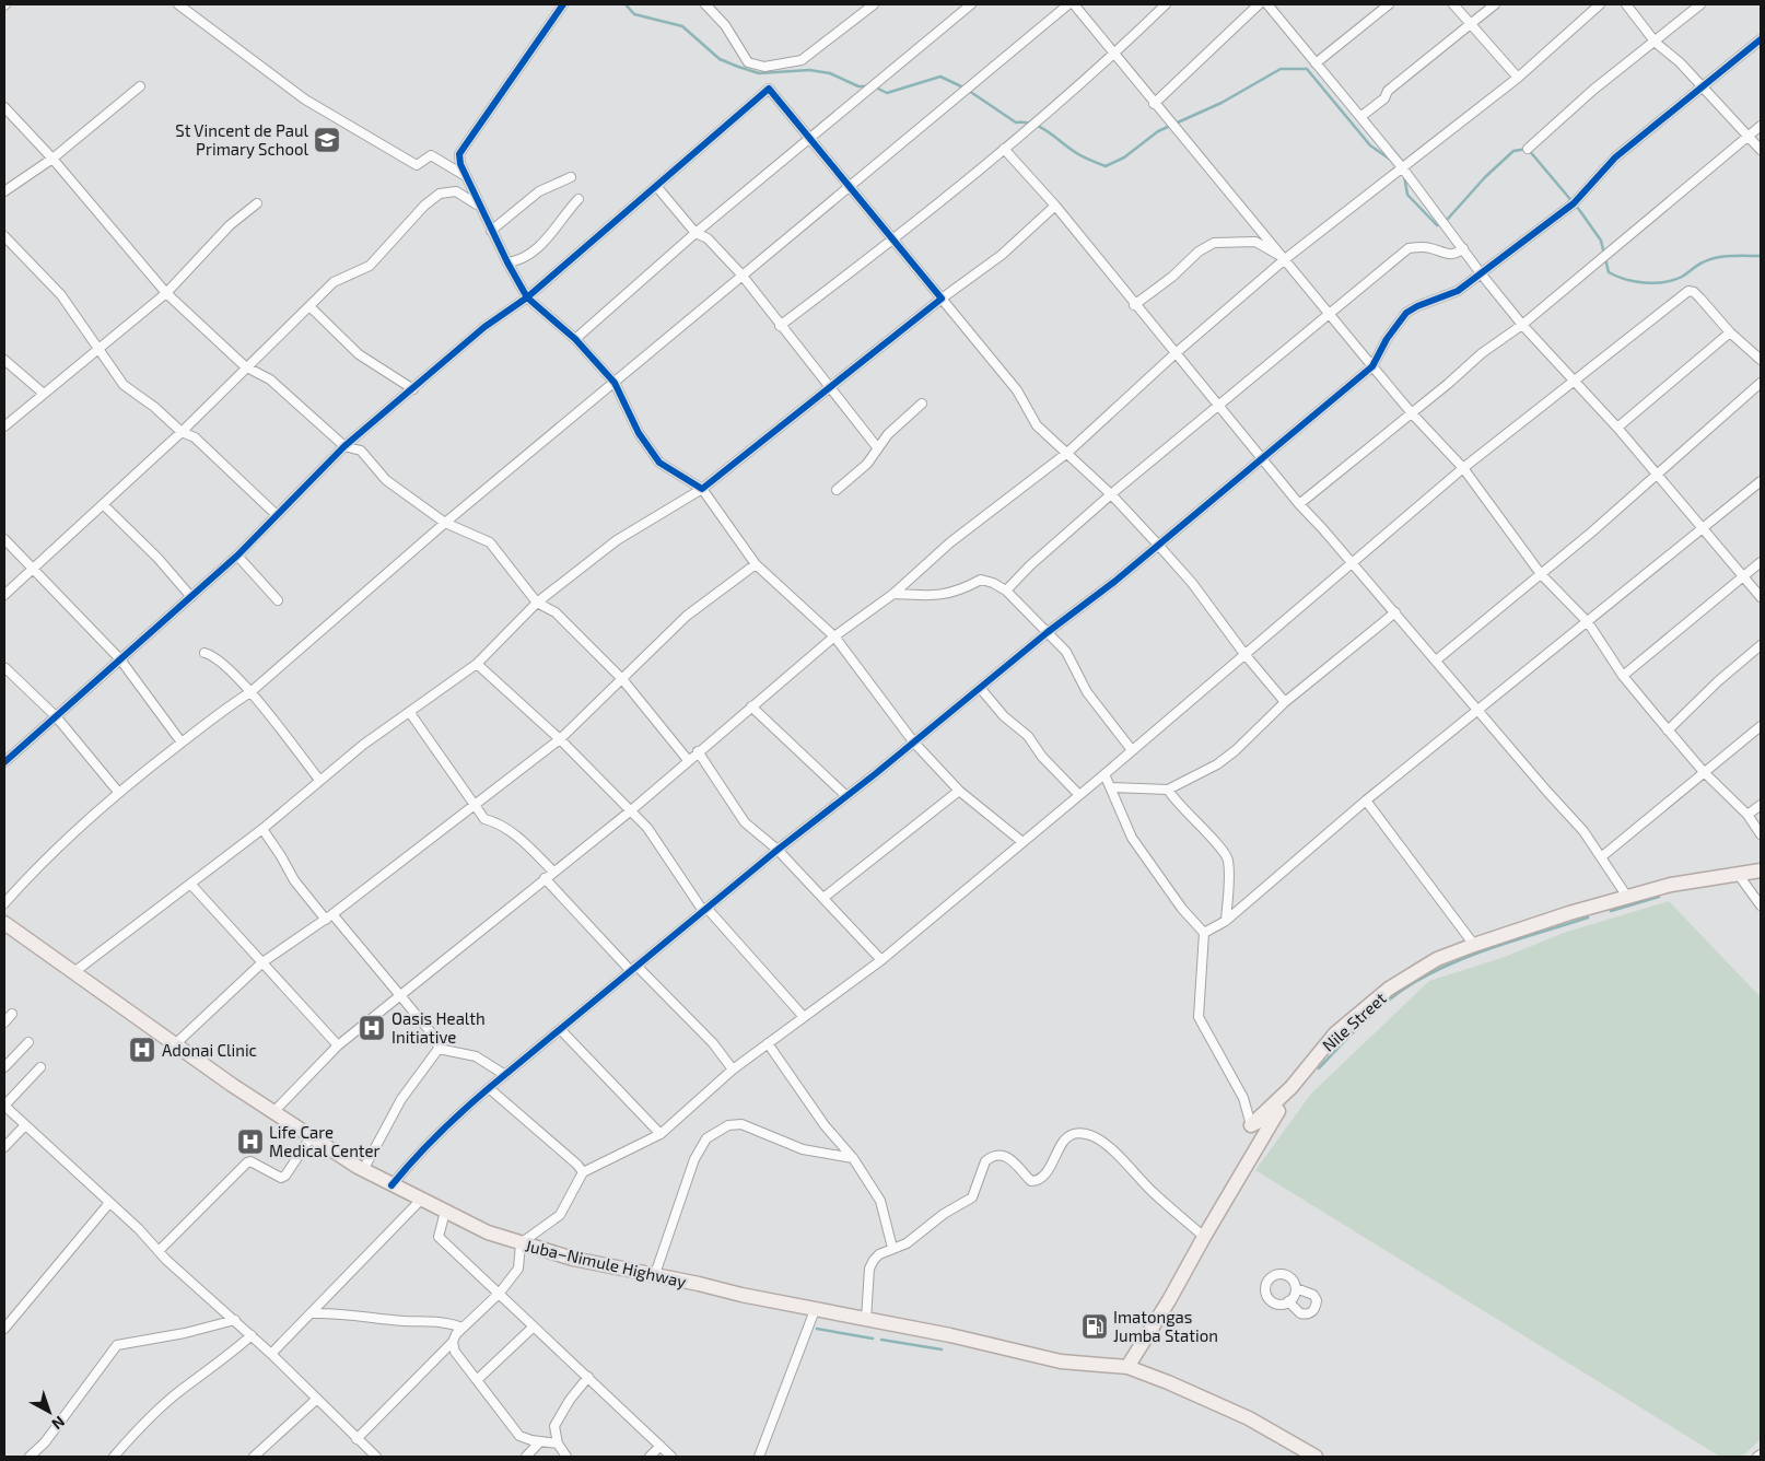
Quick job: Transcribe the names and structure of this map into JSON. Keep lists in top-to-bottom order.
{
  "streets": {
    "main road": ["Nile Street", "Juba–Nimule Highway"]
  },
  "places": {
    "school or university": ["St Vincent de Paul Primary School"],
    "hospital": ["Oasis Health Initiative", "Adonai Clinic", "Life Care Medical Center"],
    "fuel station": ["Imatongas Jumba Station"]
  },
  "north": "bottom right"
}
